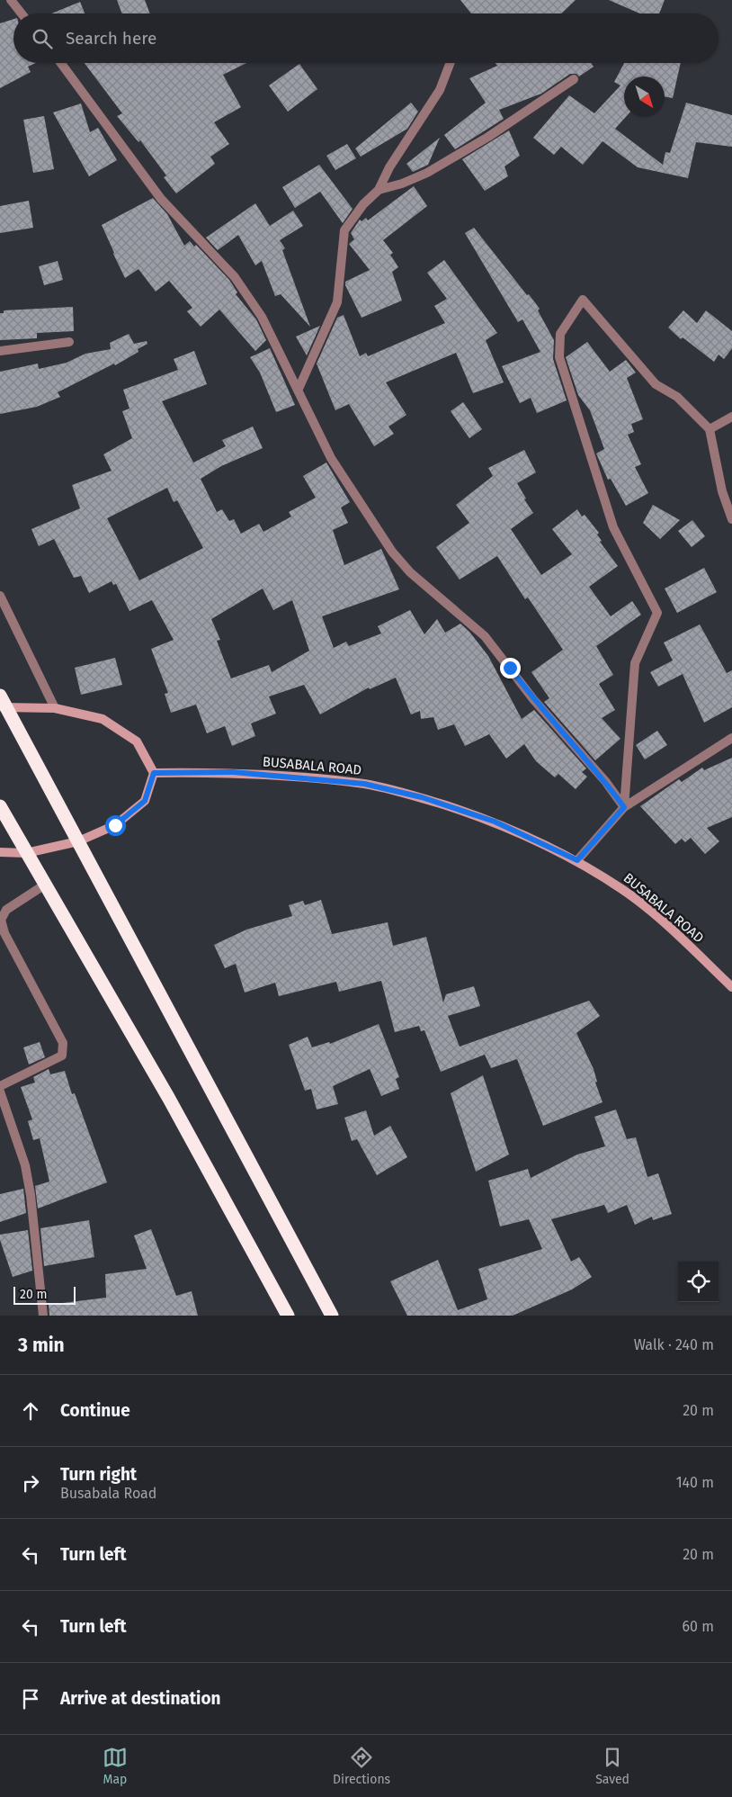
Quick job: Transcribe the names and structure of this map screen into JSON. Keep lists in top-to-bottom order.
{
  "streets": {
    "street": ["BUSABALA ROAD"]
  },
  "scale_bar": "20 m",
  "north": "bottom right",
  "page": {
    "search": "Search here",
    "scale": "20 m",
    "heading": ["3 min", "Walk · 240 m"],
    "list": [
      ["Continue", "20 m"],
      ["Turn right", "Busabala Road", "140 m"],
      ["Turn left", "20 m"],
      ["Turn left", "60 m"],
      "Arrive at destination"
    ],
    "nav": ["Map", "Directions", "Saved"]
  }
}
